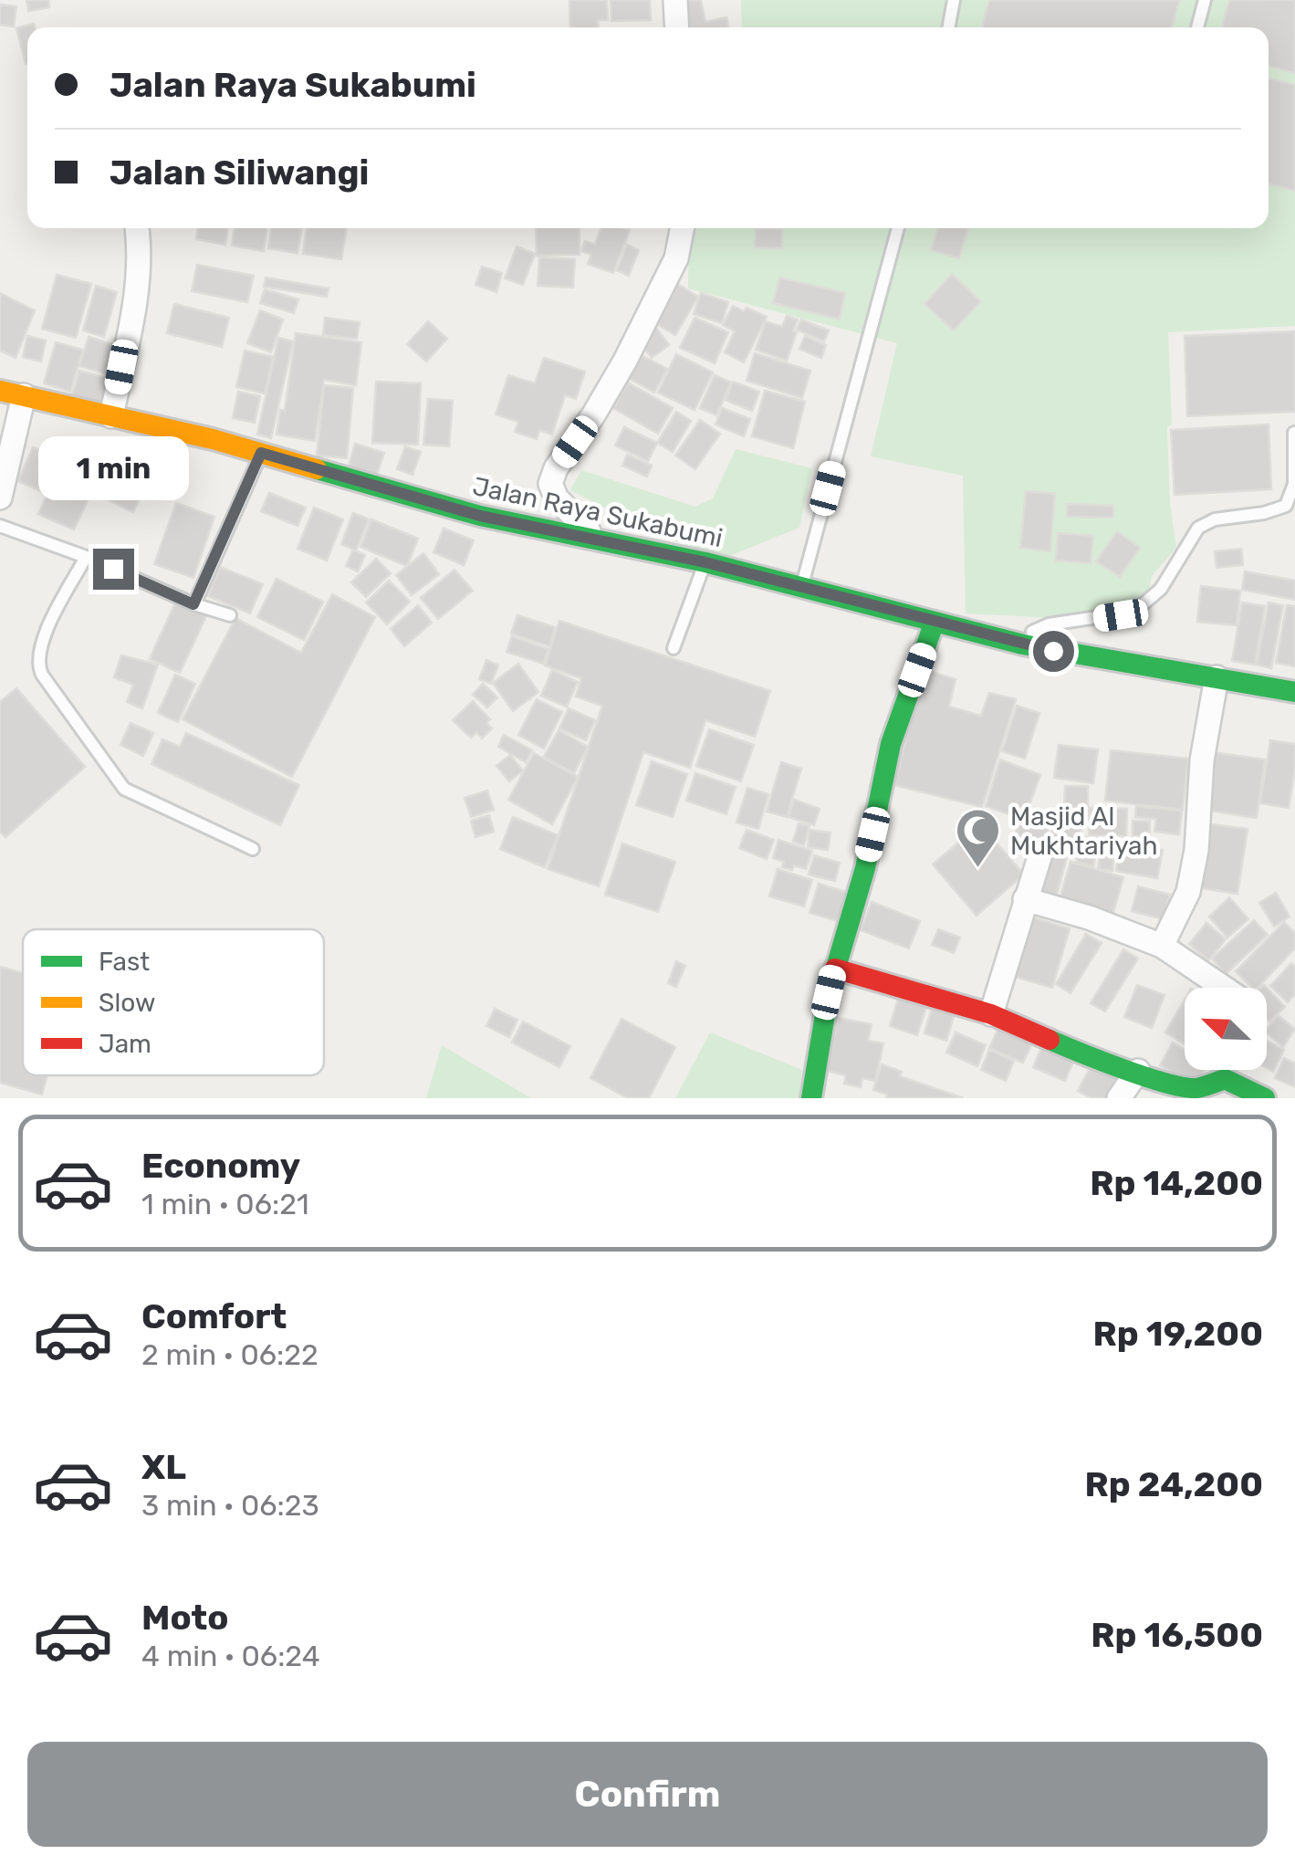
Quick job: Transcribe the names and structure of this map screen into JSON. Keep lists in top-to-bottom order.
{
  "streets": {
    "main road": ["Jalan Raya Sukabumi"]
  },
  "places": {
    "mosque": ["Masjid Al Mukhtariyah"]
  },
  "legend": ["Fast", "Slow", "Jam"],
  "north": "top left",
  "page": {
    "banner": ["Jalan Raya Sukabumi", "Jalan Siliwangi"],
    "bubble": "1 min",
    "list": [
      {
        "name": "Economy",
        "note": "1 min · 06:21",
        "value": "Rp 14,200"
      },
      {
        "name": "Comfort",
        "note": "2 min · 06:22",
        "value": "Rp 19,200"
      },
      {
        "name": "XL",
        "note": "3 min · 06:23",
        "value": "Rp 24,200"
      },
      {
        "name": "Moto",
        "note": "4 min · 06:24",
        "value": "Rp 16,500"
      }
    ],
    "buttons": "Confirm"
  }
}
